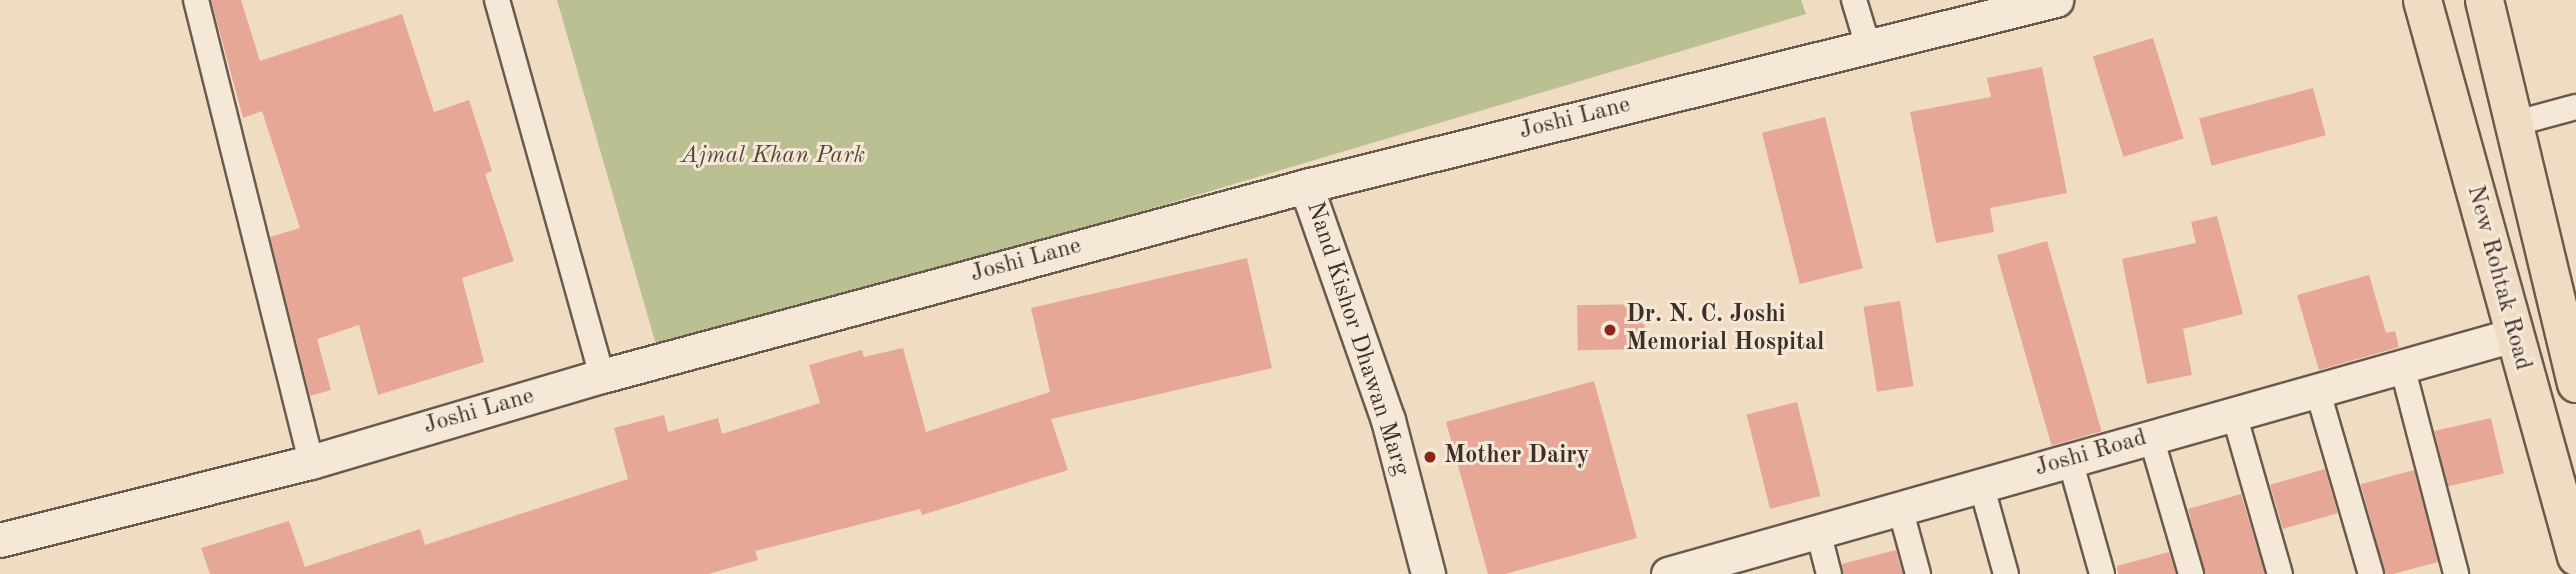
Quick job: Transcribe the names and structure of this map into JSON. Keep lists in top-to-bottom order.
{
  "streets": {
    "main road": ["New Rohtak Road"],
    "street": ["Joshi Lane", "Nand Kishor Dhawan Marg", "Joshi Road"]
  },
  "crossings": [
    ["Joshi Lane", "Nand Kishor Dhawan Marg"],
    ["New Rohtak Road", "Joshi Road"]
  ],
  "parks": ["Ajmal Khan Park"],
  "places": ["Dr. N. C. Joshi Memorial Hospital", "Mother Dairy"]
}
